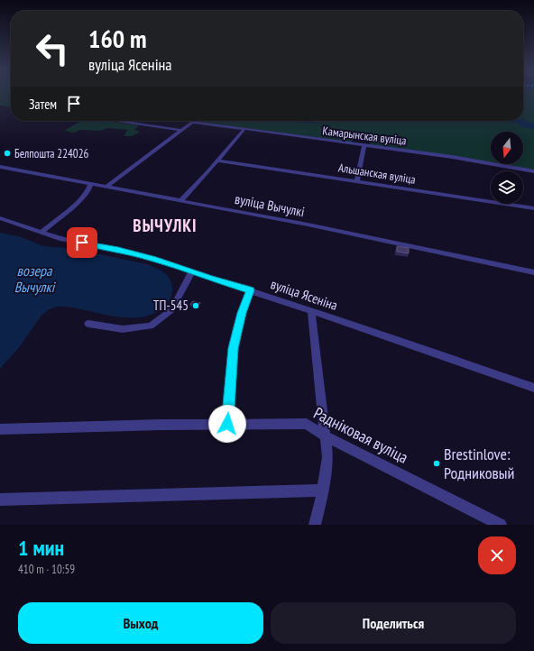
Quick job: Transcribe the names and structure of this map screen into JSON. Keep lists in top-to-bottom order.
{
  "streets": {
    "street": [
      "Камарынская вуліца",
      "Альшанская вуліца",
      "вуліца Вычулкі",
      "вуліца Ясеніна",
      "Радніковая вуліца"
    ]
  },
  "districts": ["ВЫЧУЛКІ"],
  "water": ["возера Вычулкі"],
  "places": ["Белпошта 224026", "ТП-545", "Brestinlove: Родниковый"],
  "north": "bottom",
  "page": {
    "turn": ["160 m", "вуліца Ясеніна"],
    "then": "Затем",
    "heading": ["1 мин", "410 m · 10:59"],
    "buttons": ["Выход", "Поделиться"]
  }
}
